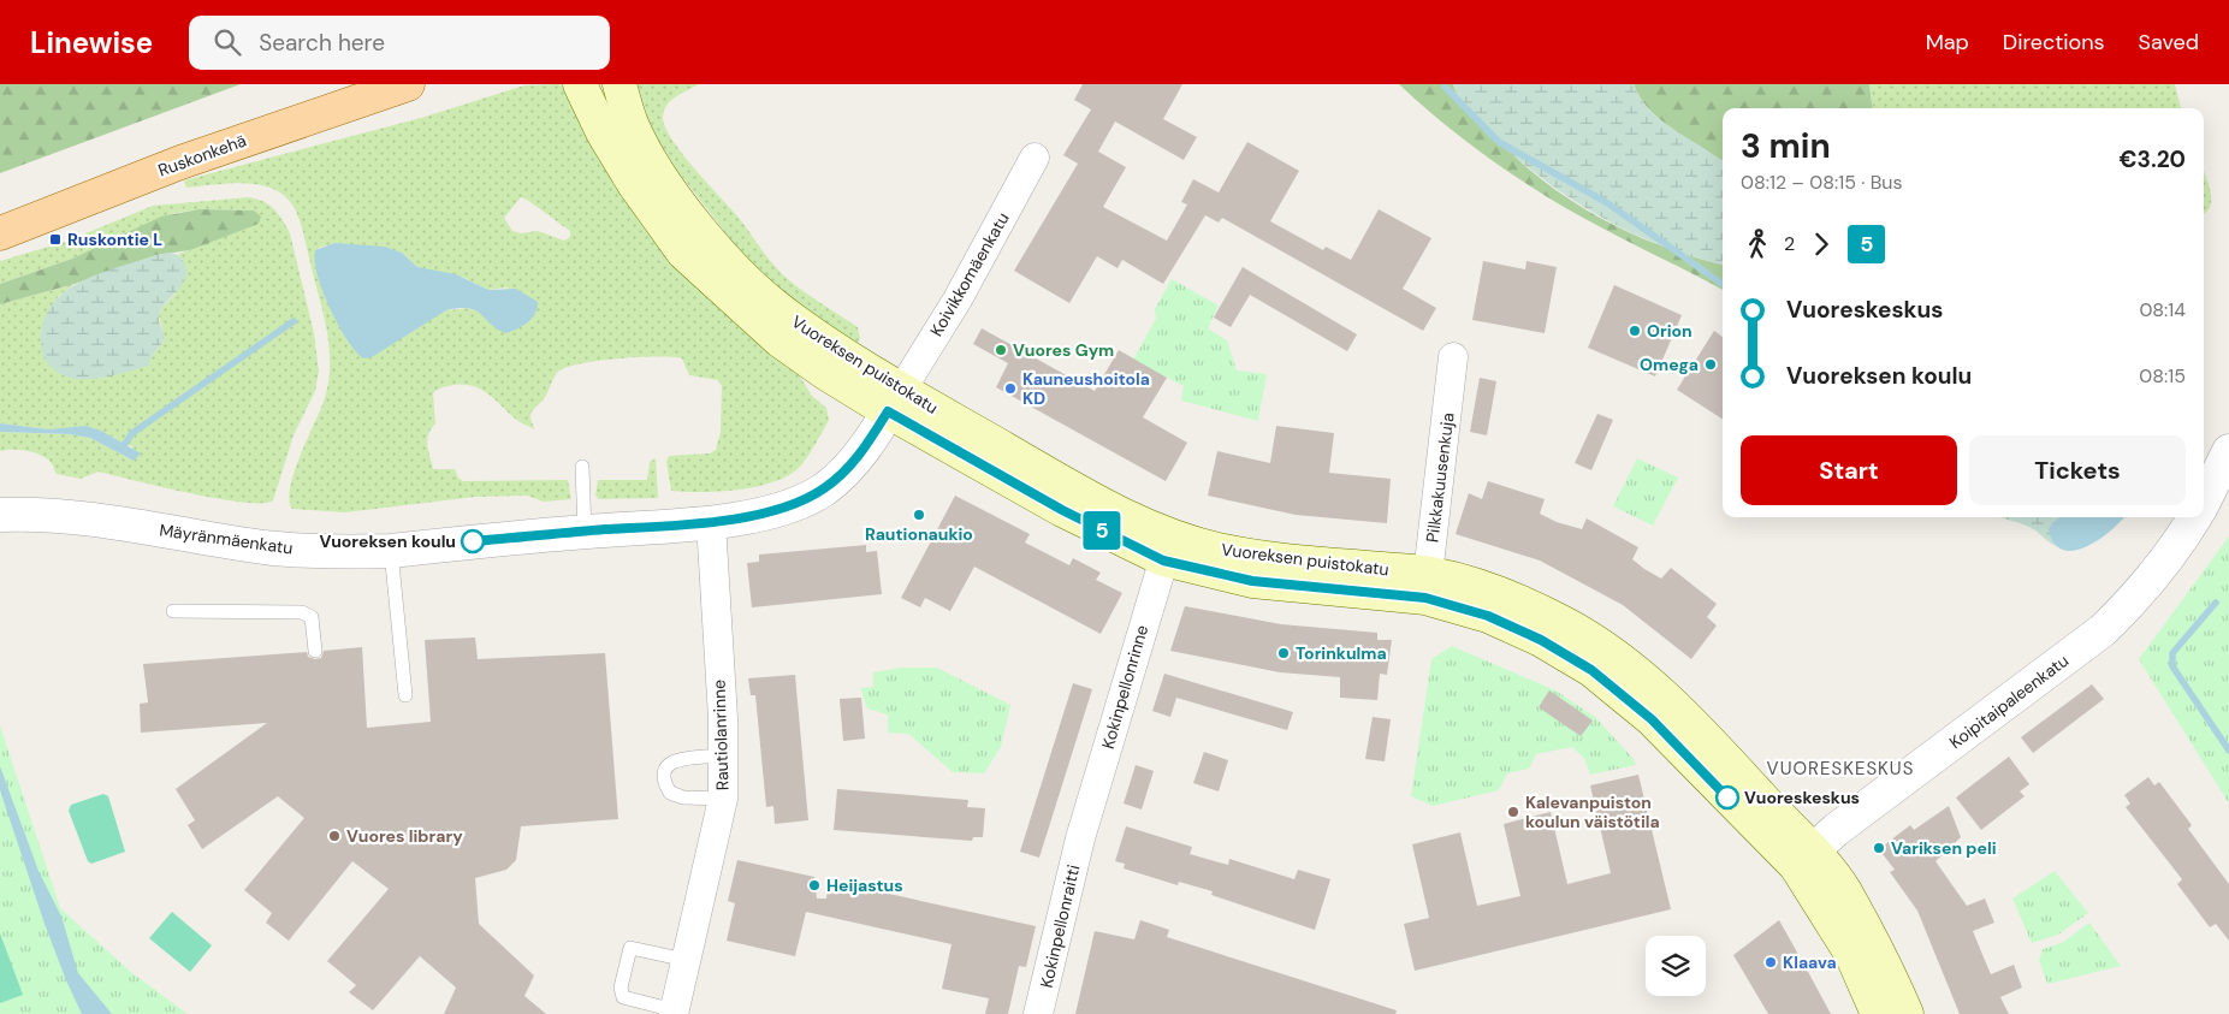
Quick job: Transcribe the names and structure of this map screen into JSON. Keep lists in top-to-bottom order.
{
  "streets": {
    "main road": ["Ruskonkehä", "Vuoreksen puistokatu"],
    "street": [
      "Koivikkomäenkatu",
      "Pilkkakuusenkuja",
      "Mäyränmäenkatu",
      "Kokinpellonrinne",
      "Koipitaipaleenkatu",
      "Rautiolanrinne",
      "Kokinpellonraitti"
    ]
  },
  "crossings": [
    ["Koivikkomäenkatu", "Vuoreksen puistokatu"],
    ["Koivikkomäenkatu", "Mäyränmäenkatu"],
    ["Vuoreksen puistokatu", "Pilkkakuusenkuja"],
    ["Vuoreksen puistokatu", "Mäyränmäenkatu"],
    ["Vuoreksen puistokatu", "Kokinpellonrinne"],
    ["Vuoreksen puistokatu", "Koipitaipaleenkatu"],
    ["Mäyränmäenkatu", "Rautiolanrinne"],
    ["Kokinpellonrinne", "Kokinpellonraitti"]
  ],
  "districts": ["VUORESKESKUS"],
  "places": {
    "transit": ["Ruskontie L"],
    "other": [
      "Orion",
      "Vuores Gym",
      "Omega",
      "Kauneushoitola KD",
      "Rautionaukio",
      "Vuoreksen koulu",
      "Torinkulma",
      "Vuoreskeskus",
      "Kalevanpuiston koulun väistötila",
      "Vuores library",
      "Variksen peli",
      "Heijastus",
      "Klaava"
    ]
  },
  "lines": ["bus line 5"],
  "page": {
    "header": "Linewise",
    "search": "Search here",
    "nav": ["Map", "Directions", "Saved"],
    "on_map": "5",
    "heading": ["3 min", "08:12 – 08:15 · Bus", "€3.20"],
    "legs": ["2", "5"],
    "list": [
      {
        "name": "Vuoreskeskus",
        "value": "08:14"
      },
      {
        "name": "Vuoreksen koulu",
        "value": "08:15"
      }
    ],
    "buttons": ["Start", "Tickets"]
  }
}
